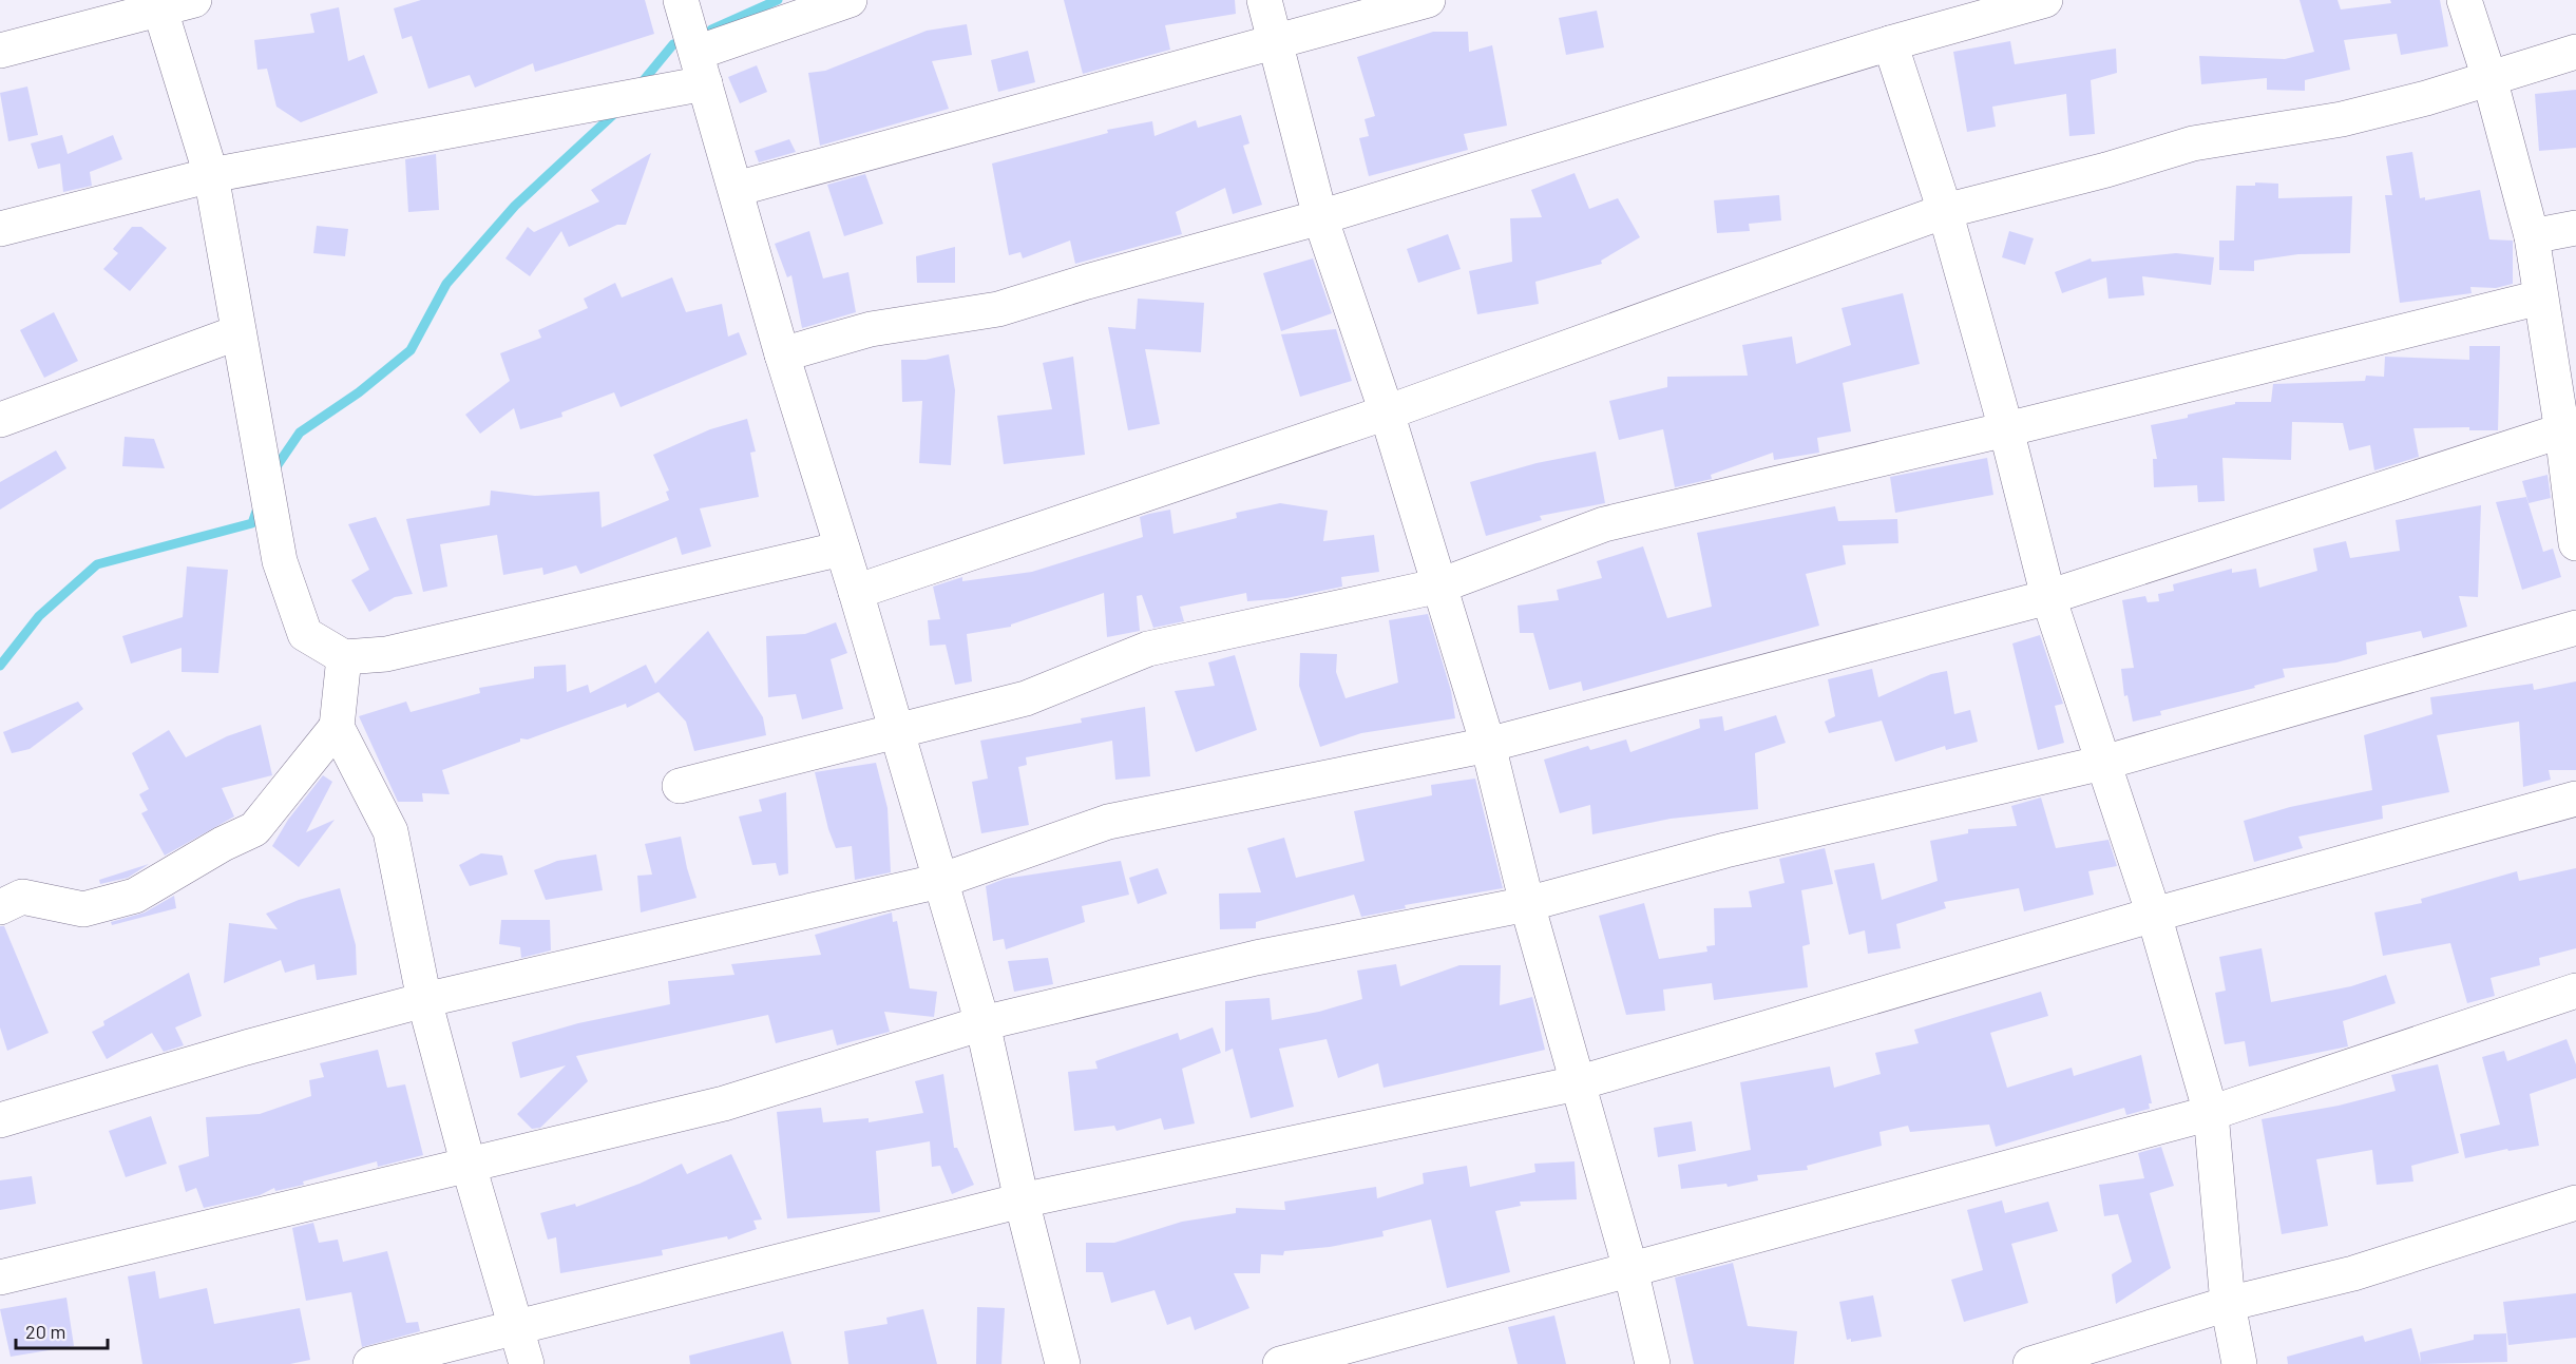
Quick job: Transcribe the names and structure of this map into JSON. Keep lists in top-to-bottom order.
{
  "scale_bar": "20 m"
}
